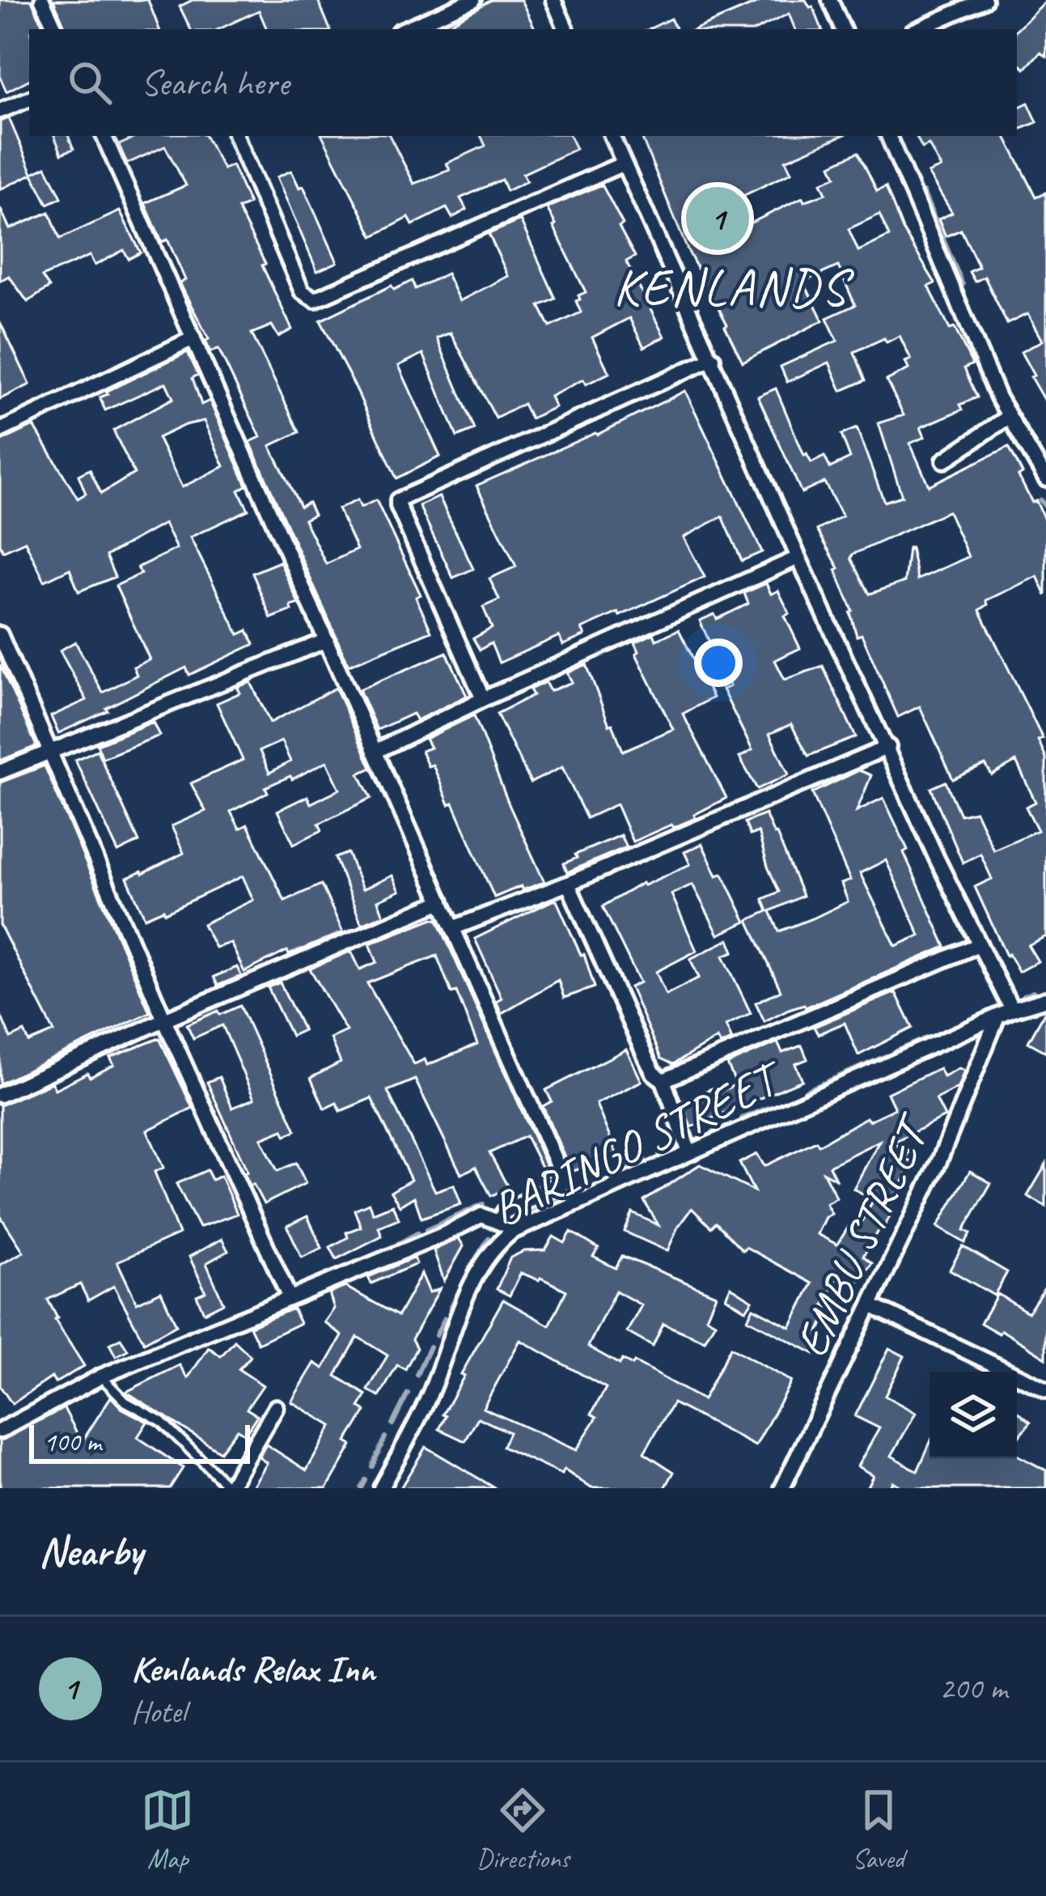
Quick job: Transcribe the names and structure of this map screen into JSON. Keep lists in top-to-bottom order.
{
  "streets": {
    "street": ["BARINGO STREET", "EMBU STREET"]
  },
  "crossings": [
    ["BARINGO STREET", "EMBU STREET"]
  ],
  "districts": ["KENLANDS"],
  "scale_bar": "100 m",
  "page": {
    "search": "Search here",
    "pins": "1",
    "scale": "100 m",
    "heading": "Nearby",
    "list": [
      {
        "mark": "1",
        "name": "Kenlands Relax Inn",
        "note": "Hotel",
        "value": "200 m"
      }
    ],
    "nav": ["Map", "Directions", "Saved"]
  }
}
